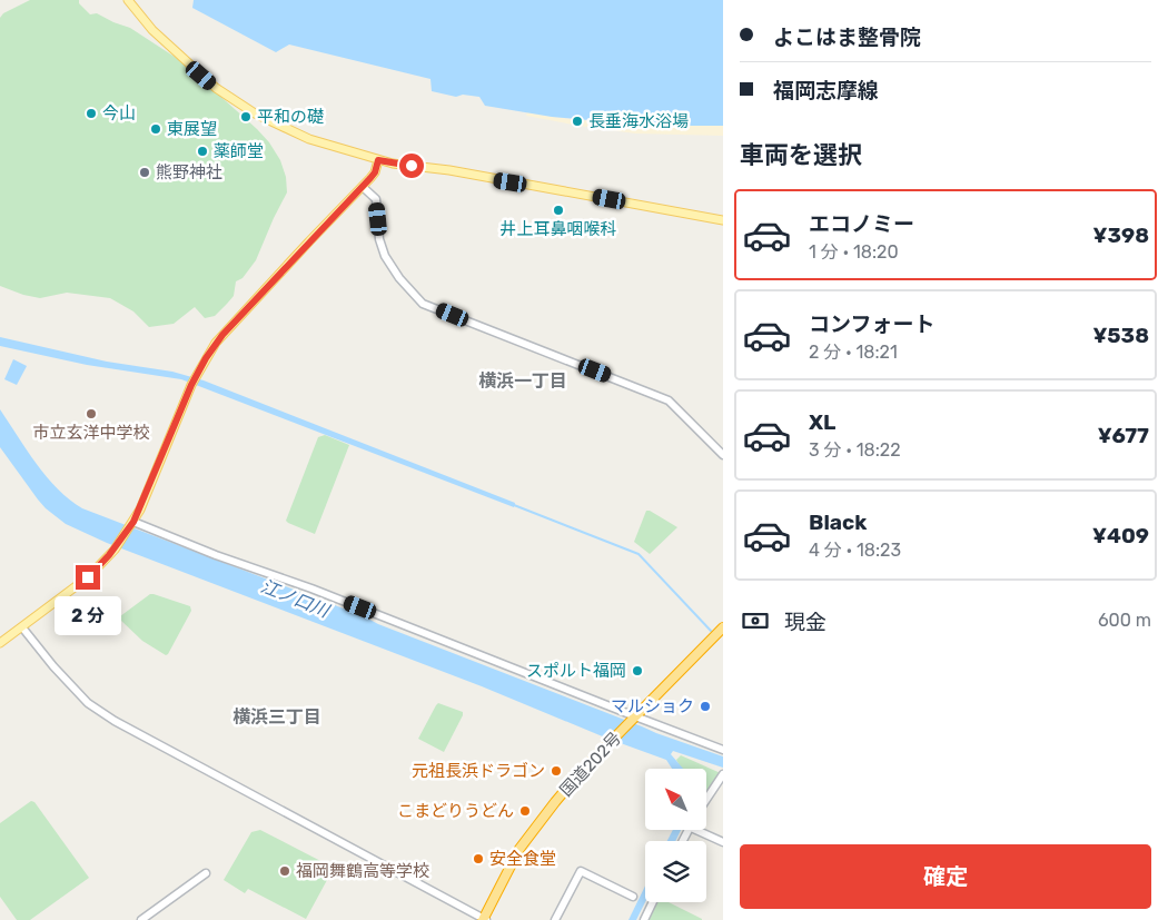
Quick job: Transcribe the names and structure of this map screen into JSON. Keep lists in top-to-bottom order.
{
  "streets": {
    "highway": ["国道202号"]
  },
  "districts": ["横浜一丁目", "横浜三丁目"],
  "water": ["江ノ口川"],
  "places": [
    "今山",
    "平和の礎",
    "長垂海水浴場",
    "東展望",
    "薬師堂",
    "熊野神社",
    "井上耳鼻咽喉科",
    "市立玄洋中学校",
    "スポルト福岡",
    "マルショク",
    "元祖長浜ドラゴン",
    "こまどりうどん",
    "安全食堂",
    "福岡舞鶴高等学校"
  ],
  "north": "top left",
  "page": {
    "banner": ["よこはま整骨院", "福岡志摩線"],
    "heading": "車両を選択",
    "list": [
      {
        "name": "エコノミー",
        "note": "1 分 · 18:20",
        "value": "¥398"
      },
      {
        "name": "コンフォート",
        "note": "2 分 · 18:21",
        "value": "¥538"
      },
      {
        "name": "XL",
        "note": "3 分 · 18:22",
        "value": "¥677"
      },
      {
        "name": "Black",
        "note": "4 分 · 18:23",
        "value": "¥409"
      }
    ],
    "pay": ["現金", "600 m"],
    "bubble": "2 分",
    "buttons": "確定"
  }
}
